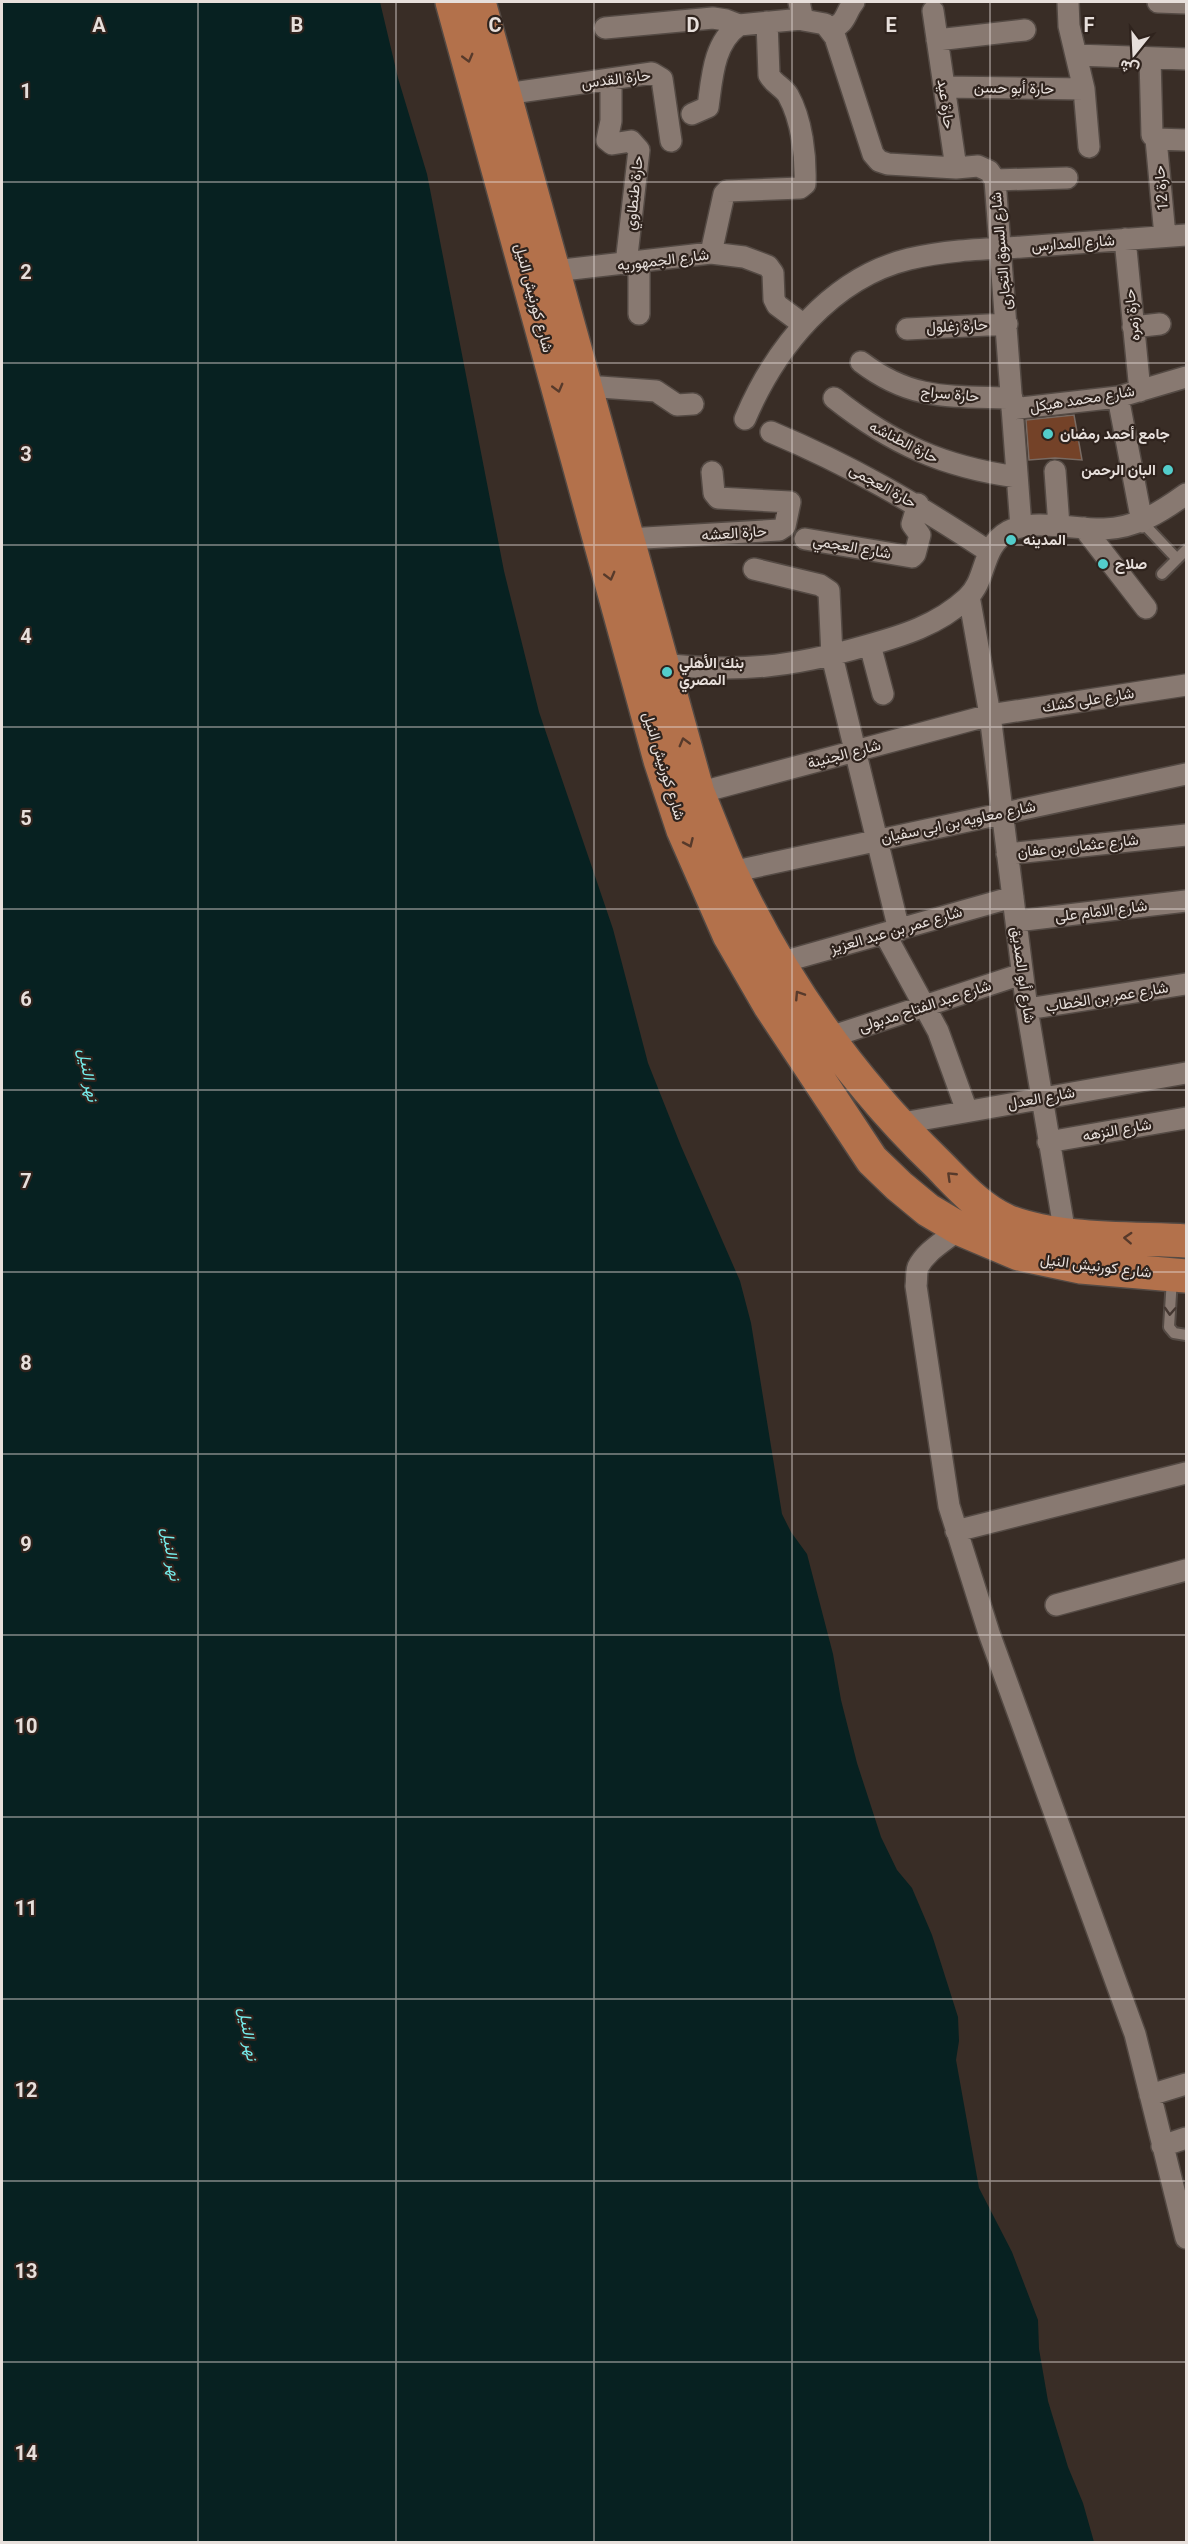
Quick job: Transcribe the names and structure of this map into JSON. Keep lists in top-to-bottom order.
{
  "streets": {
    "main road": ["شارع كورنيش النيل"],
    "street": [
      "حارة القدس",
      "حارة أبو حسن",
      "حارة عيد",
      "حارة 12",
      "حارة طنطاوي",
      "شارع المدارس",
      "شارع السوق التجارى",
      "شارع الجمهوريه",
      "حارة زمره",
      "حارة زغلول",
      "حارة سراج",
      "شارع محمد هيكل",
      "حارة الطناشه",
      "حارة العجمى",
      "حارة العشه",
      "شارع العجمي",
      "شارع على كشك",
      "شارع الجنينة",
      "شارع معاويه بن ابى سفيان",
      "شارع عثمان بن عفان",
      "شارع الامام على",
      "شارع عمر بن عبد العزيز",
      "شارع أبو الصديق",
      "شارع عمر بن الخطاب",
      "شارع عبد الفتاح مدبولى",
      "شارع العدل",
      "شارع النزهه"
    ]
  },
  "crossings": [
    ["حارة القدس", "حارة طنطاوي"],
    ["حارة القدس", "شارع كورنيش النيل"],
    ["حارة أبو حسن", "حارة عيد"],
    ["حارة عيد", "شارع السوق التجارى"],
    ["حارة 12", "شارع المدارس"],
    ["حارة طنطاوي", "شارع الجمهوريه"],
    ["شارع المدارس", "شارع السوق التجارى"],
    ["شارع المدارس", "شارع الجمهوريه"],
    ["شارع المدارس", "حارة زمره"],
    ["شارع السوق التجارى", "حارة زغلول"],
    ["شارع السوق التجارى", "حارة سراج"],
    ["شارع السوق التجارى", "شارع محمد هيكل"],
    ["شارع السوق التجارى", "حارة الطناشه"],
    ["شارع الجمهوريه", "شارع كورنيش النيل"],
    ["شارع كورنيش النيل", "حارة العشه"],
    ["شارع كورنيش النيل", "شارع الجنينة"],
    ["شارع كورنيش النيل", "شارع معاويه بن ابى سفيان"],
    ["شارع كورنيش النيل", "شارع عمر بن عبد العزيز"],
    ["شارع كورنيش النيل", "شارع أبو الصديق"],
    ["شارع كورنيش النيل", "شارع عبد الفتاح مدبولى"],
    ["شارع كورنيش النيل", "شارع العدل"],
    ["حارة زمره", "شارع محمد هيكل"],
    ["حارة سراج", "شارع محمد هيكل"],
    ["حارة العجمى", "شارع العجمي"],
    ["شارع على كشك", "شارع الجنينة"],
    ["شارع على كشك", "شارع أبو الصديق"],
    ["شارع الجنينة", "شارع أبو الصديق"],
    ["شارع معاويه بن ابى سفيان", "شارع أبو الصديق"],
    ["شارع عثمان بن عفان", "شارع أبو الصديق"],
    ["شارع الامام على", "شارع أبو الصديق"],
    ["شارع عمر بن عبد العزيز", "شارع أبو الصديق"],
    ["شارع أبو الصديق", "شارع عمر بن الخطاب"],
    ["شارع أبو الصديق", "شارع عبد الفتاح مدبولى"],
    ["شارع أبو الصديق", "شارع العدل"],
    ["شارع أبو الصديق", "شارع النزهه"]
  ],
  "water": ["نهر النيل"],
  "places": [
    "جامع أحمد رمضان",
    "البان الرحمن",
    "المدينه",
    "صلاح",
    "بنك الأهلي المصري"
  ],
  "north": "bottom",
  "grid": {
    "columns": [
      "A",
      "B",
      "C",
      "D",
      "E",
      "F"
    ],
    "rows": [
      "1",
      "2",
      "3",
      "4",
      "5",
      "6",
      "7",
      "8",
      "9",
      "10",
      "11",
      "12",
      "13",
      "14"
    ]
  }
}
